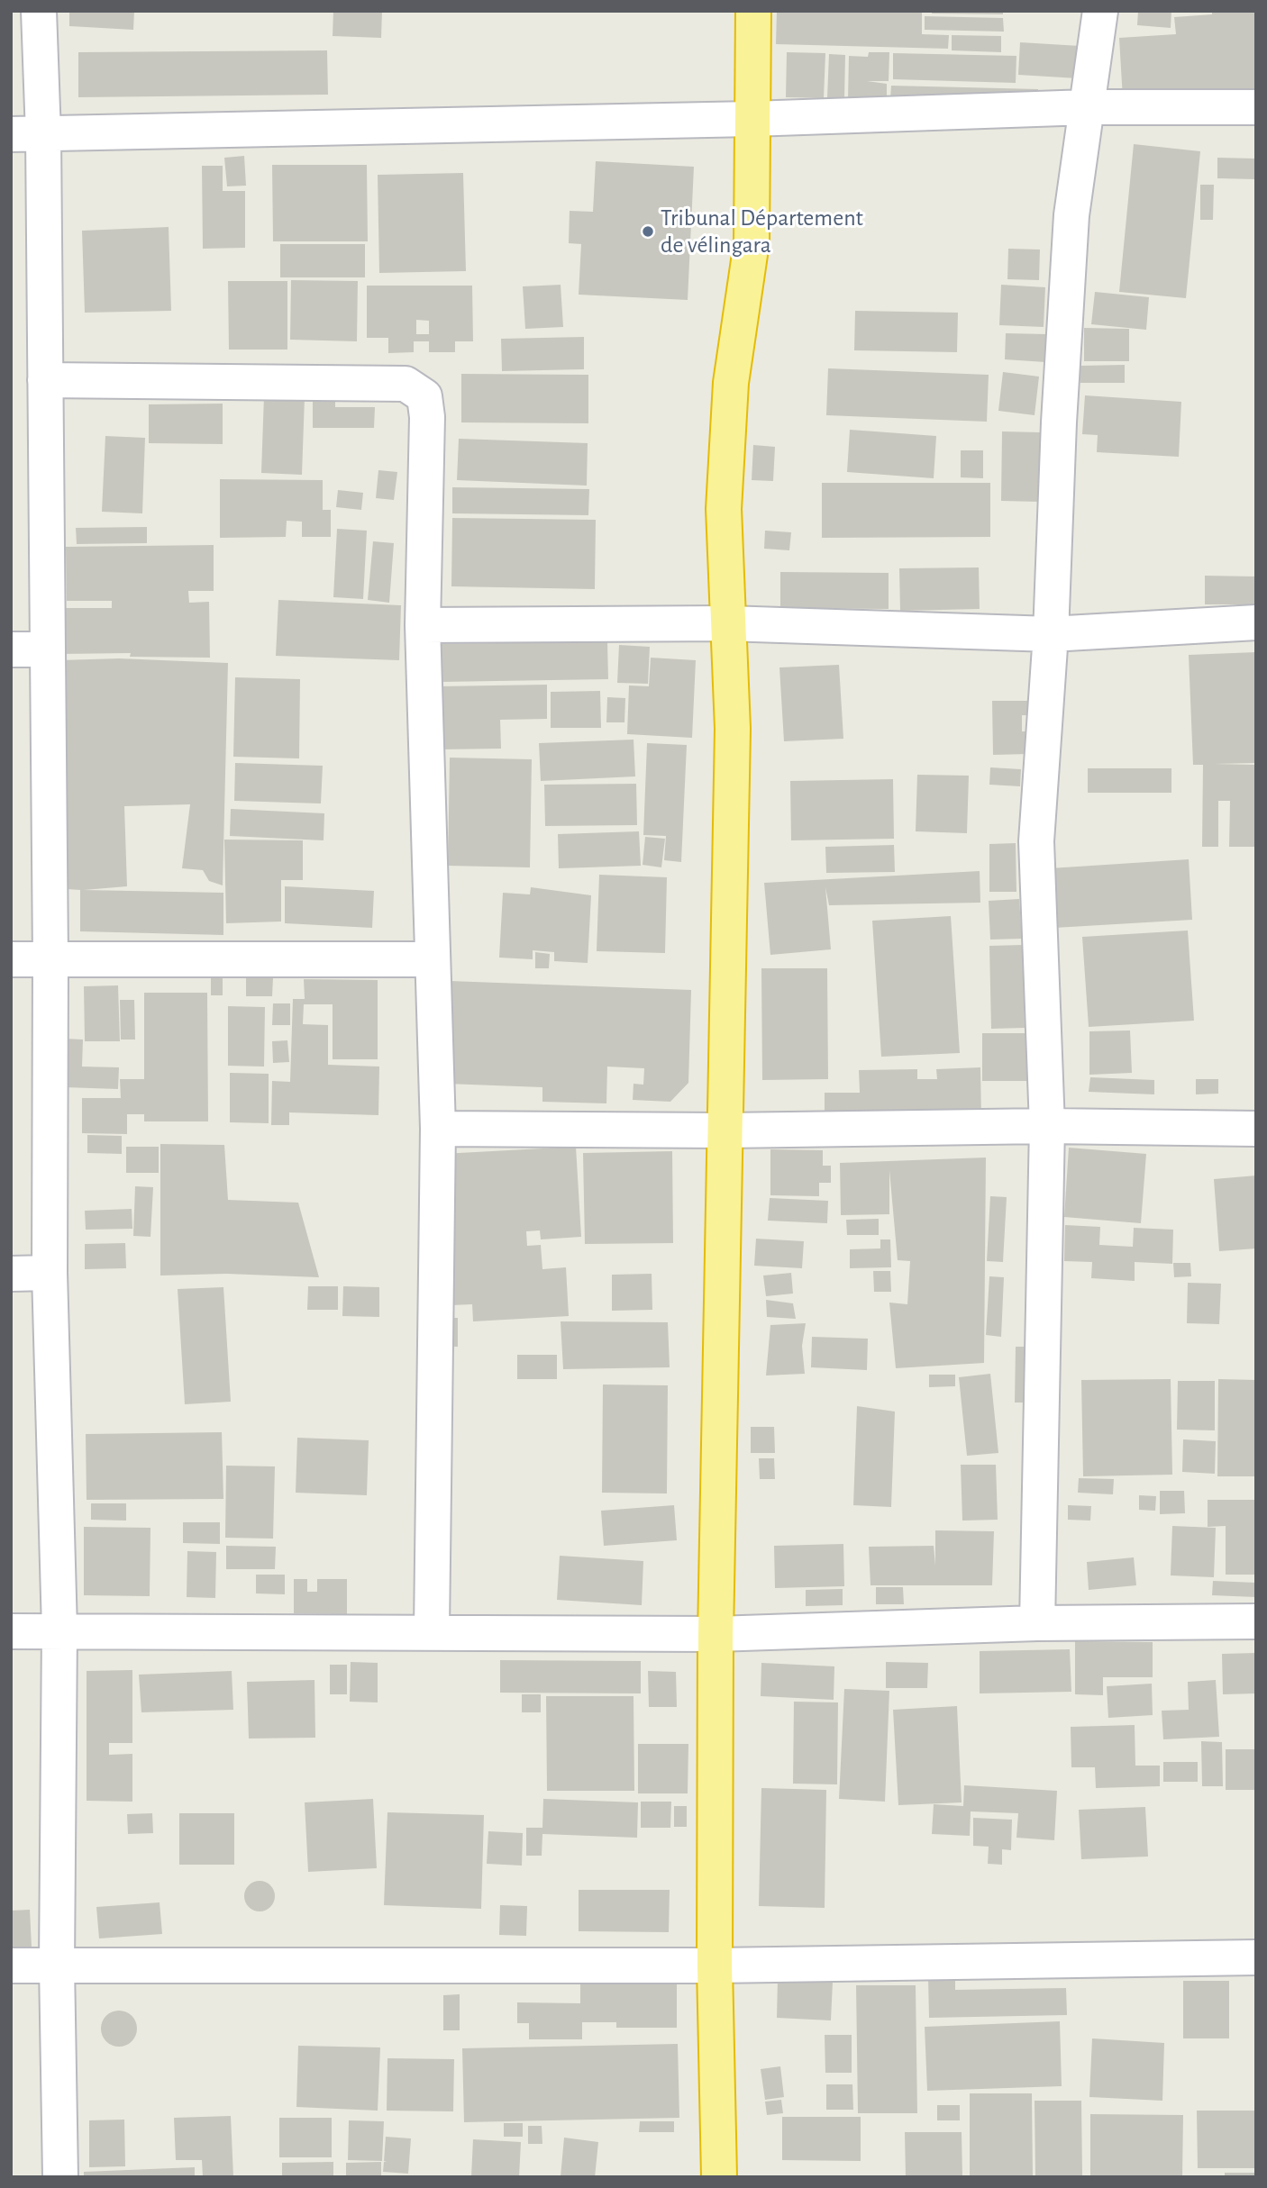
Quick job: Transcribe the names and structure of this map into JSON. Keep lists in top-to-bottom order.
{
  "places": ["Tribunal Département de vélingara"]
}
